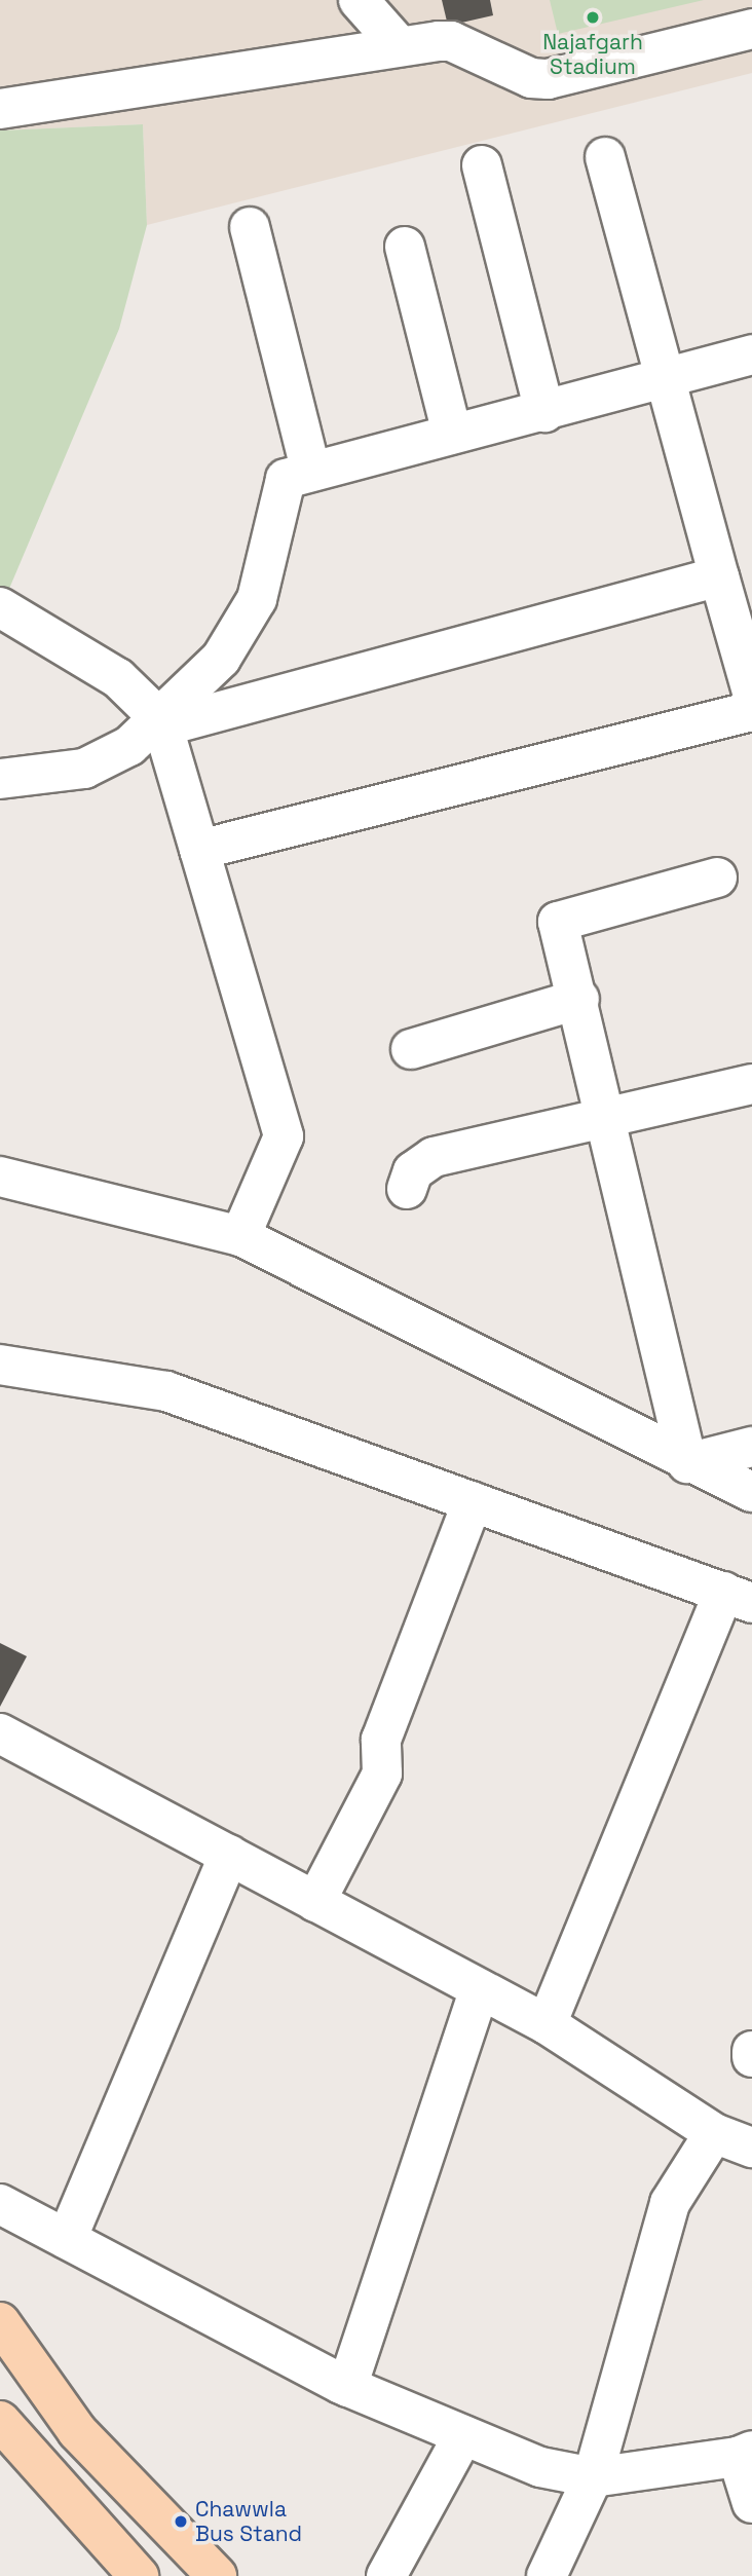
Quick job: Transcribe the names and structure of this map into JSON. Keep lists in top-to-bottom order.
{
  "places": ["Najafgarh Stadium", "Chawwla Bus Stand"]
}
